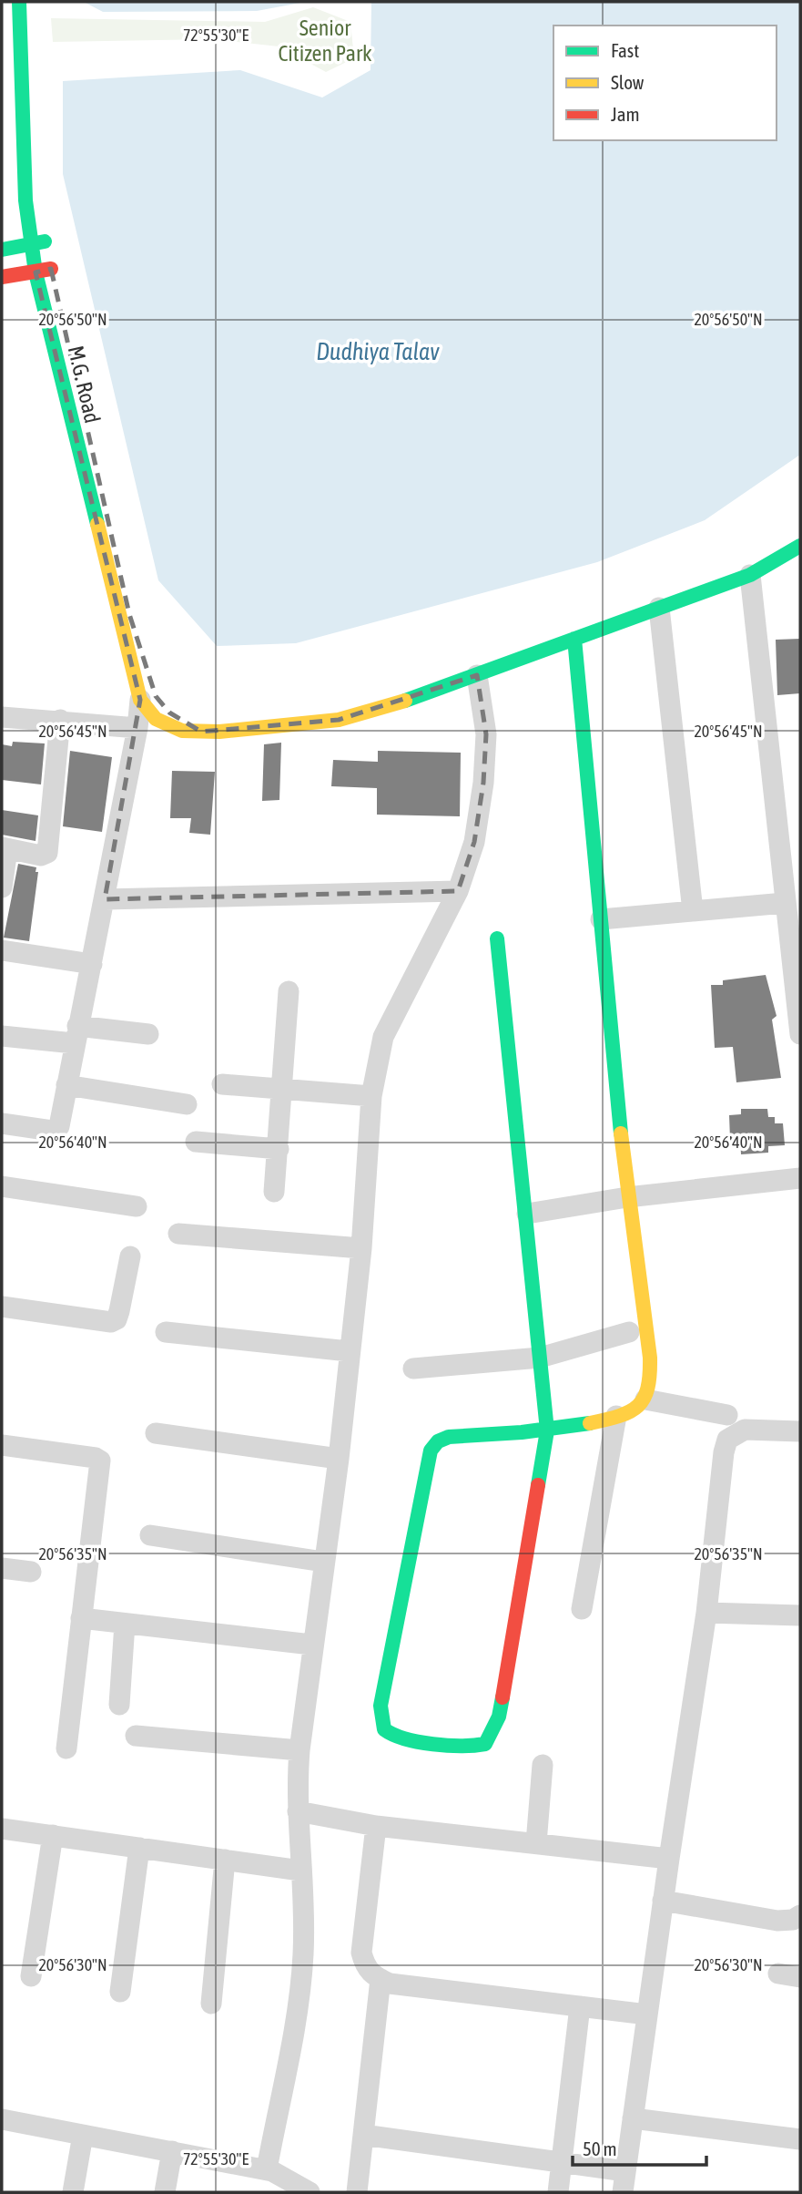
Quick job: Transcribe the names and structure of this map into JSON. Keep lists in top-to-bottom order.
{
  "streets": {
    "street": ["M.G. Road"]
  },
  "water": ["Dudhiya Talav"],
  "parks": ["Senior Citizen Park"],
  "legend": ["Fast", "Slow", "Jam"],
  "scale_bar": "50 m",
  "coordinates": [
    "72°55'30\"E",
    "20°56'50\"N",
    "20°56'45\"N",
    "20°56'40\"N",
    "20°56'35\"N",
    "20°56'30\"N"
  ]
}
